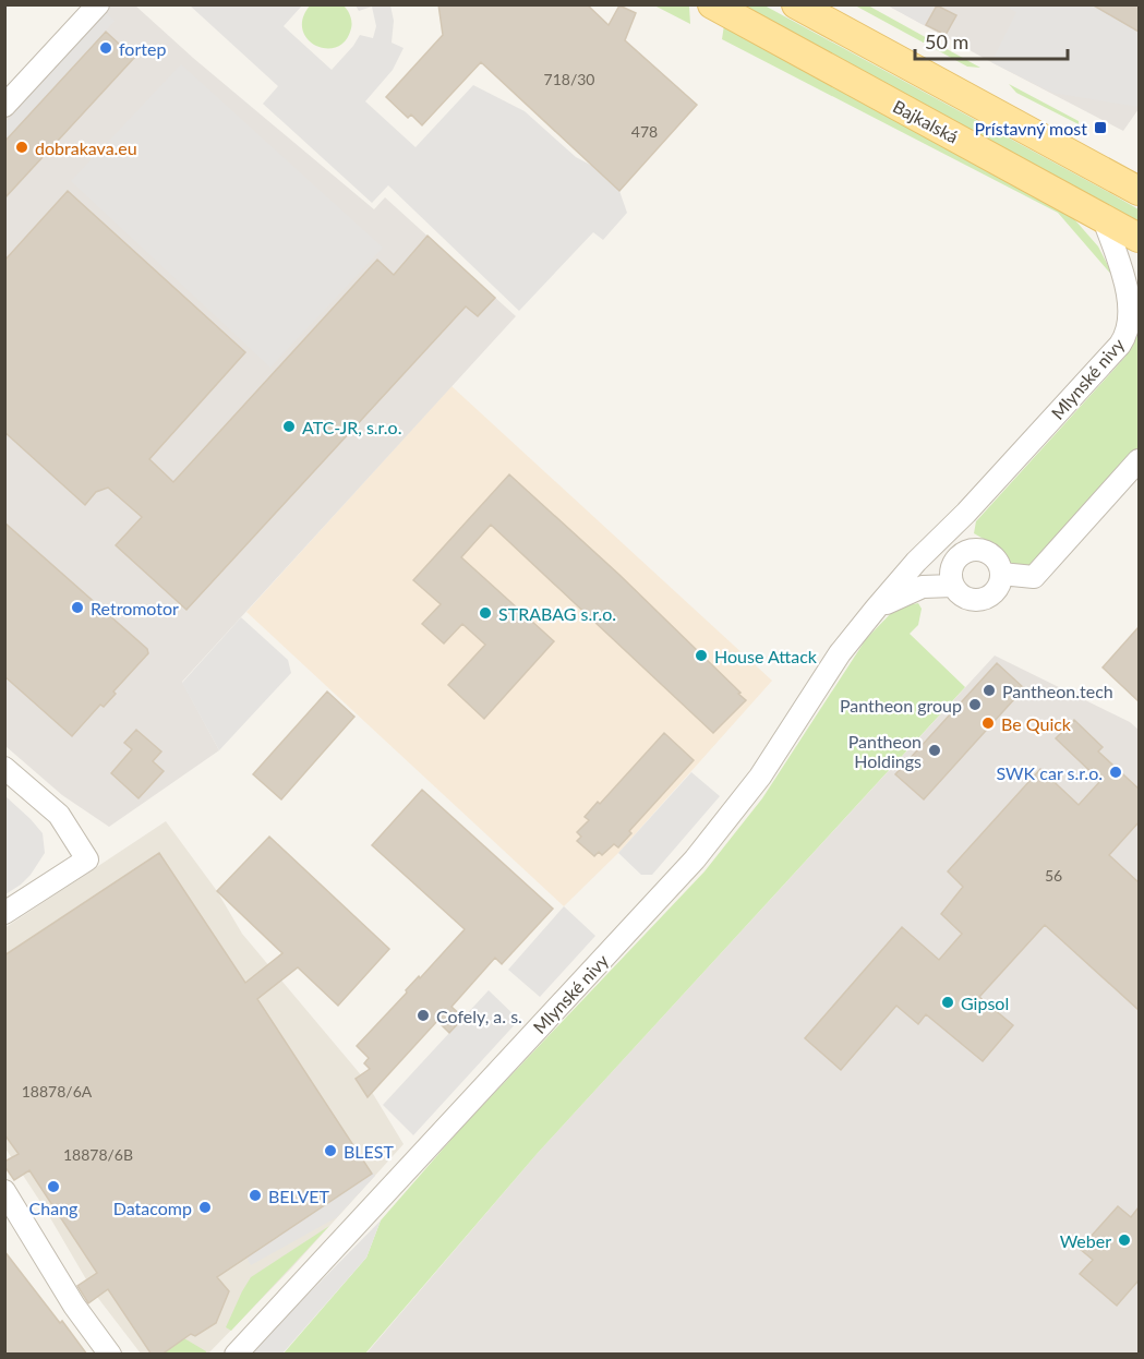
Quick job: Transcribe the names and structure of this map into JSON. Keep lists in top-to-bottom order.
{
  "streets": {
    "main road": ["Bajkalská"],
    "street": ["Mlynské nivy"]
  },
  "crossings": [
    ["Bajkalská", "Mlynské nivy"]
  ],
  "places": {
    "other": [
      "fortep",
      "dobrakava.eu",
      "ATC-JR, s.r.o.",
      "Retromotor",
      "STRABAG s.r.o.",
      "House Attack",
      "Pantheon.tech",
      "Pantheon group",
      "Be Quick",
      "Pantheon Holdings",
      "SWK car s.r.o.",
      "Gipsol",
      "Cofely, a. s.",
      "BLEST",
      "Chang",
      "BELVET",
      "Datacomp",
      "Weber"
    ],
    "transit": ["Prístavný most"]
  },
  "house_numbers": [
    "718/30",
    "478",
    "56",
    "18878/6A",
    "18878/6B"
  ],
  "scale_bar": "50 m"
}
